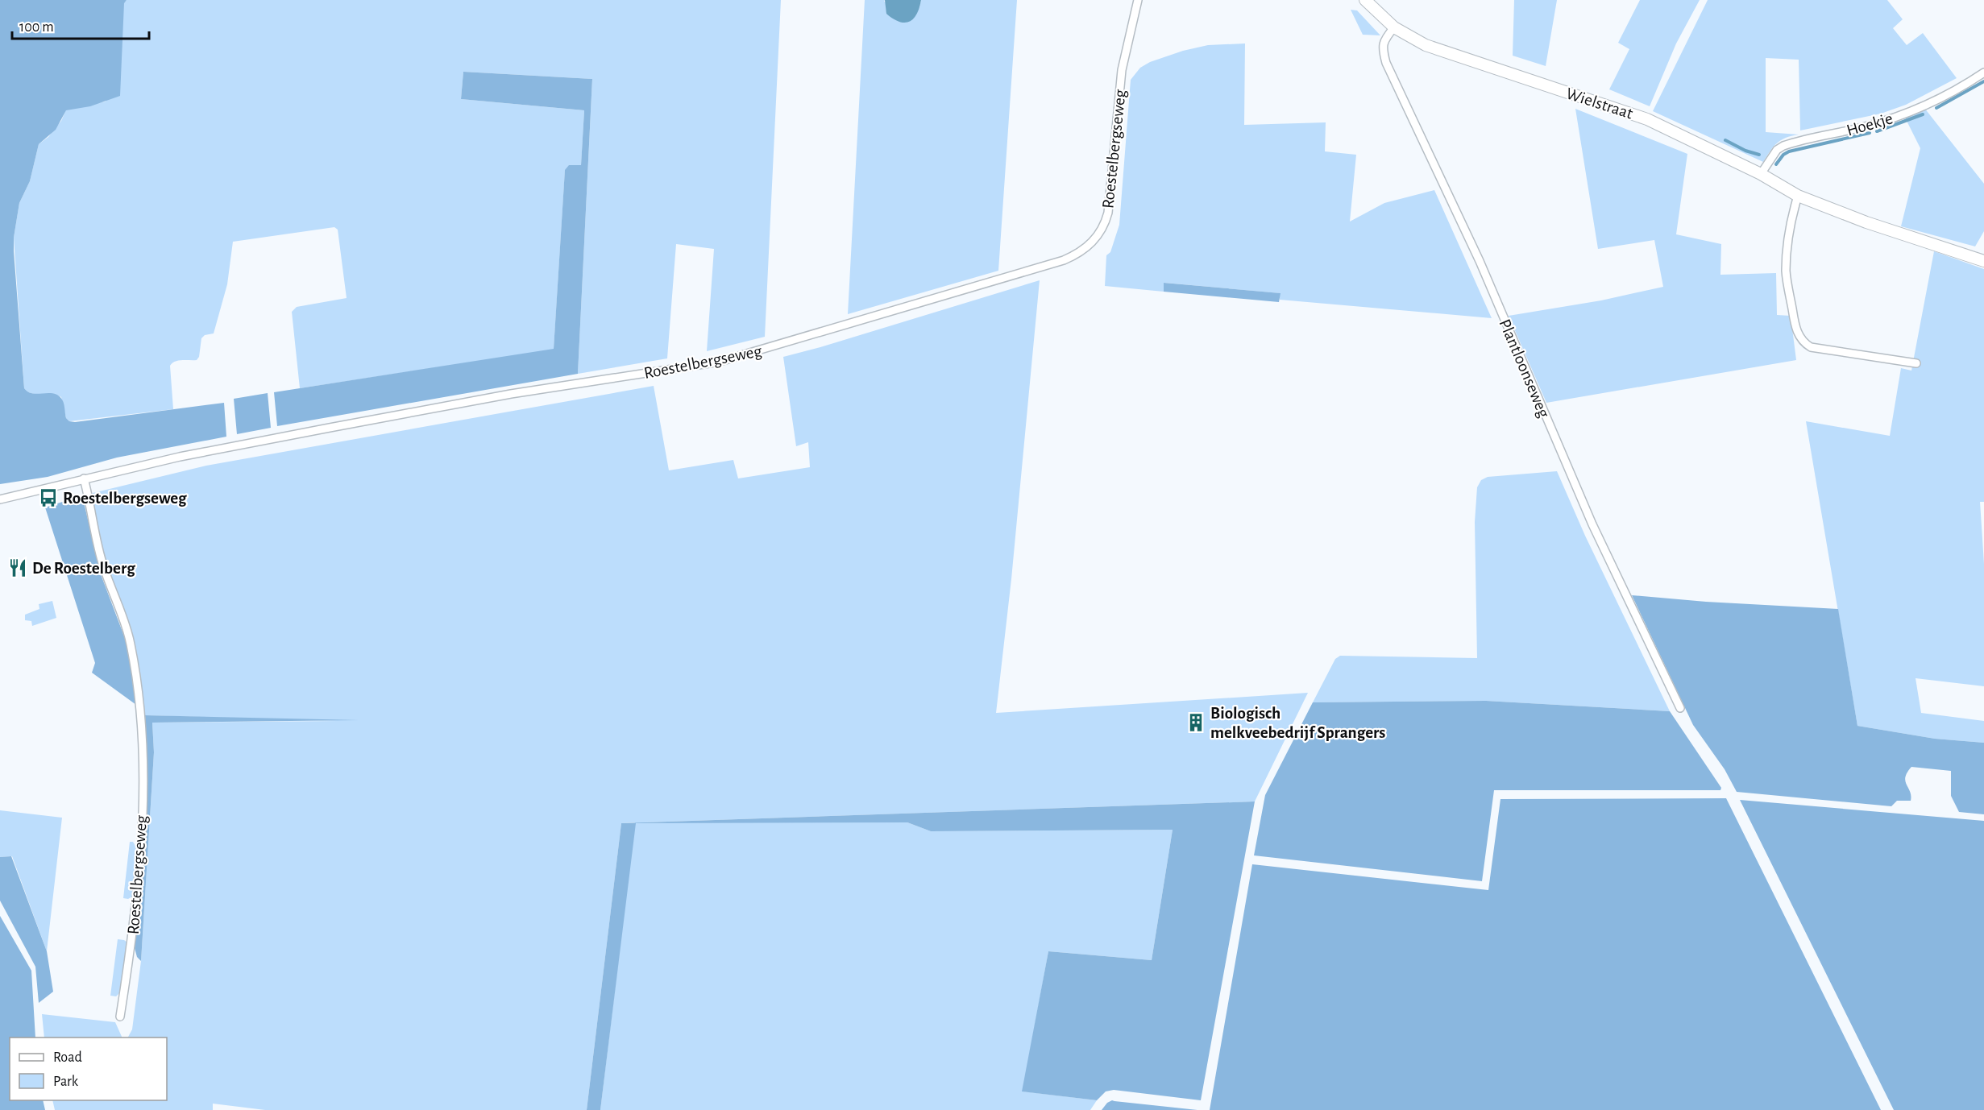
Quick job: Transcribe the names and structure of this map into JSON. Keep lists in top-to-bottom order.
{
  "streets": {
    "street": [
      "Wielstraat",
      "Hoekje",
      "Roestelbergseweg",
      "Plantloonseweg"
    ]
  },
  "crossings": [
    ["Wielstraat", "Hoekje"],
    ["Wielstraat", "Plantloonseweg"]
  ],
  "places": {
    "bus stop": ["Roestelbergseweg"],
    "restaurant": ["De Roestelberg"],
    "building": ["Biologisch melkveebedrijf Sprangers"]
  },
  "legend": ["Road", "Park"],
  "scale_bar": "100 m"
}
